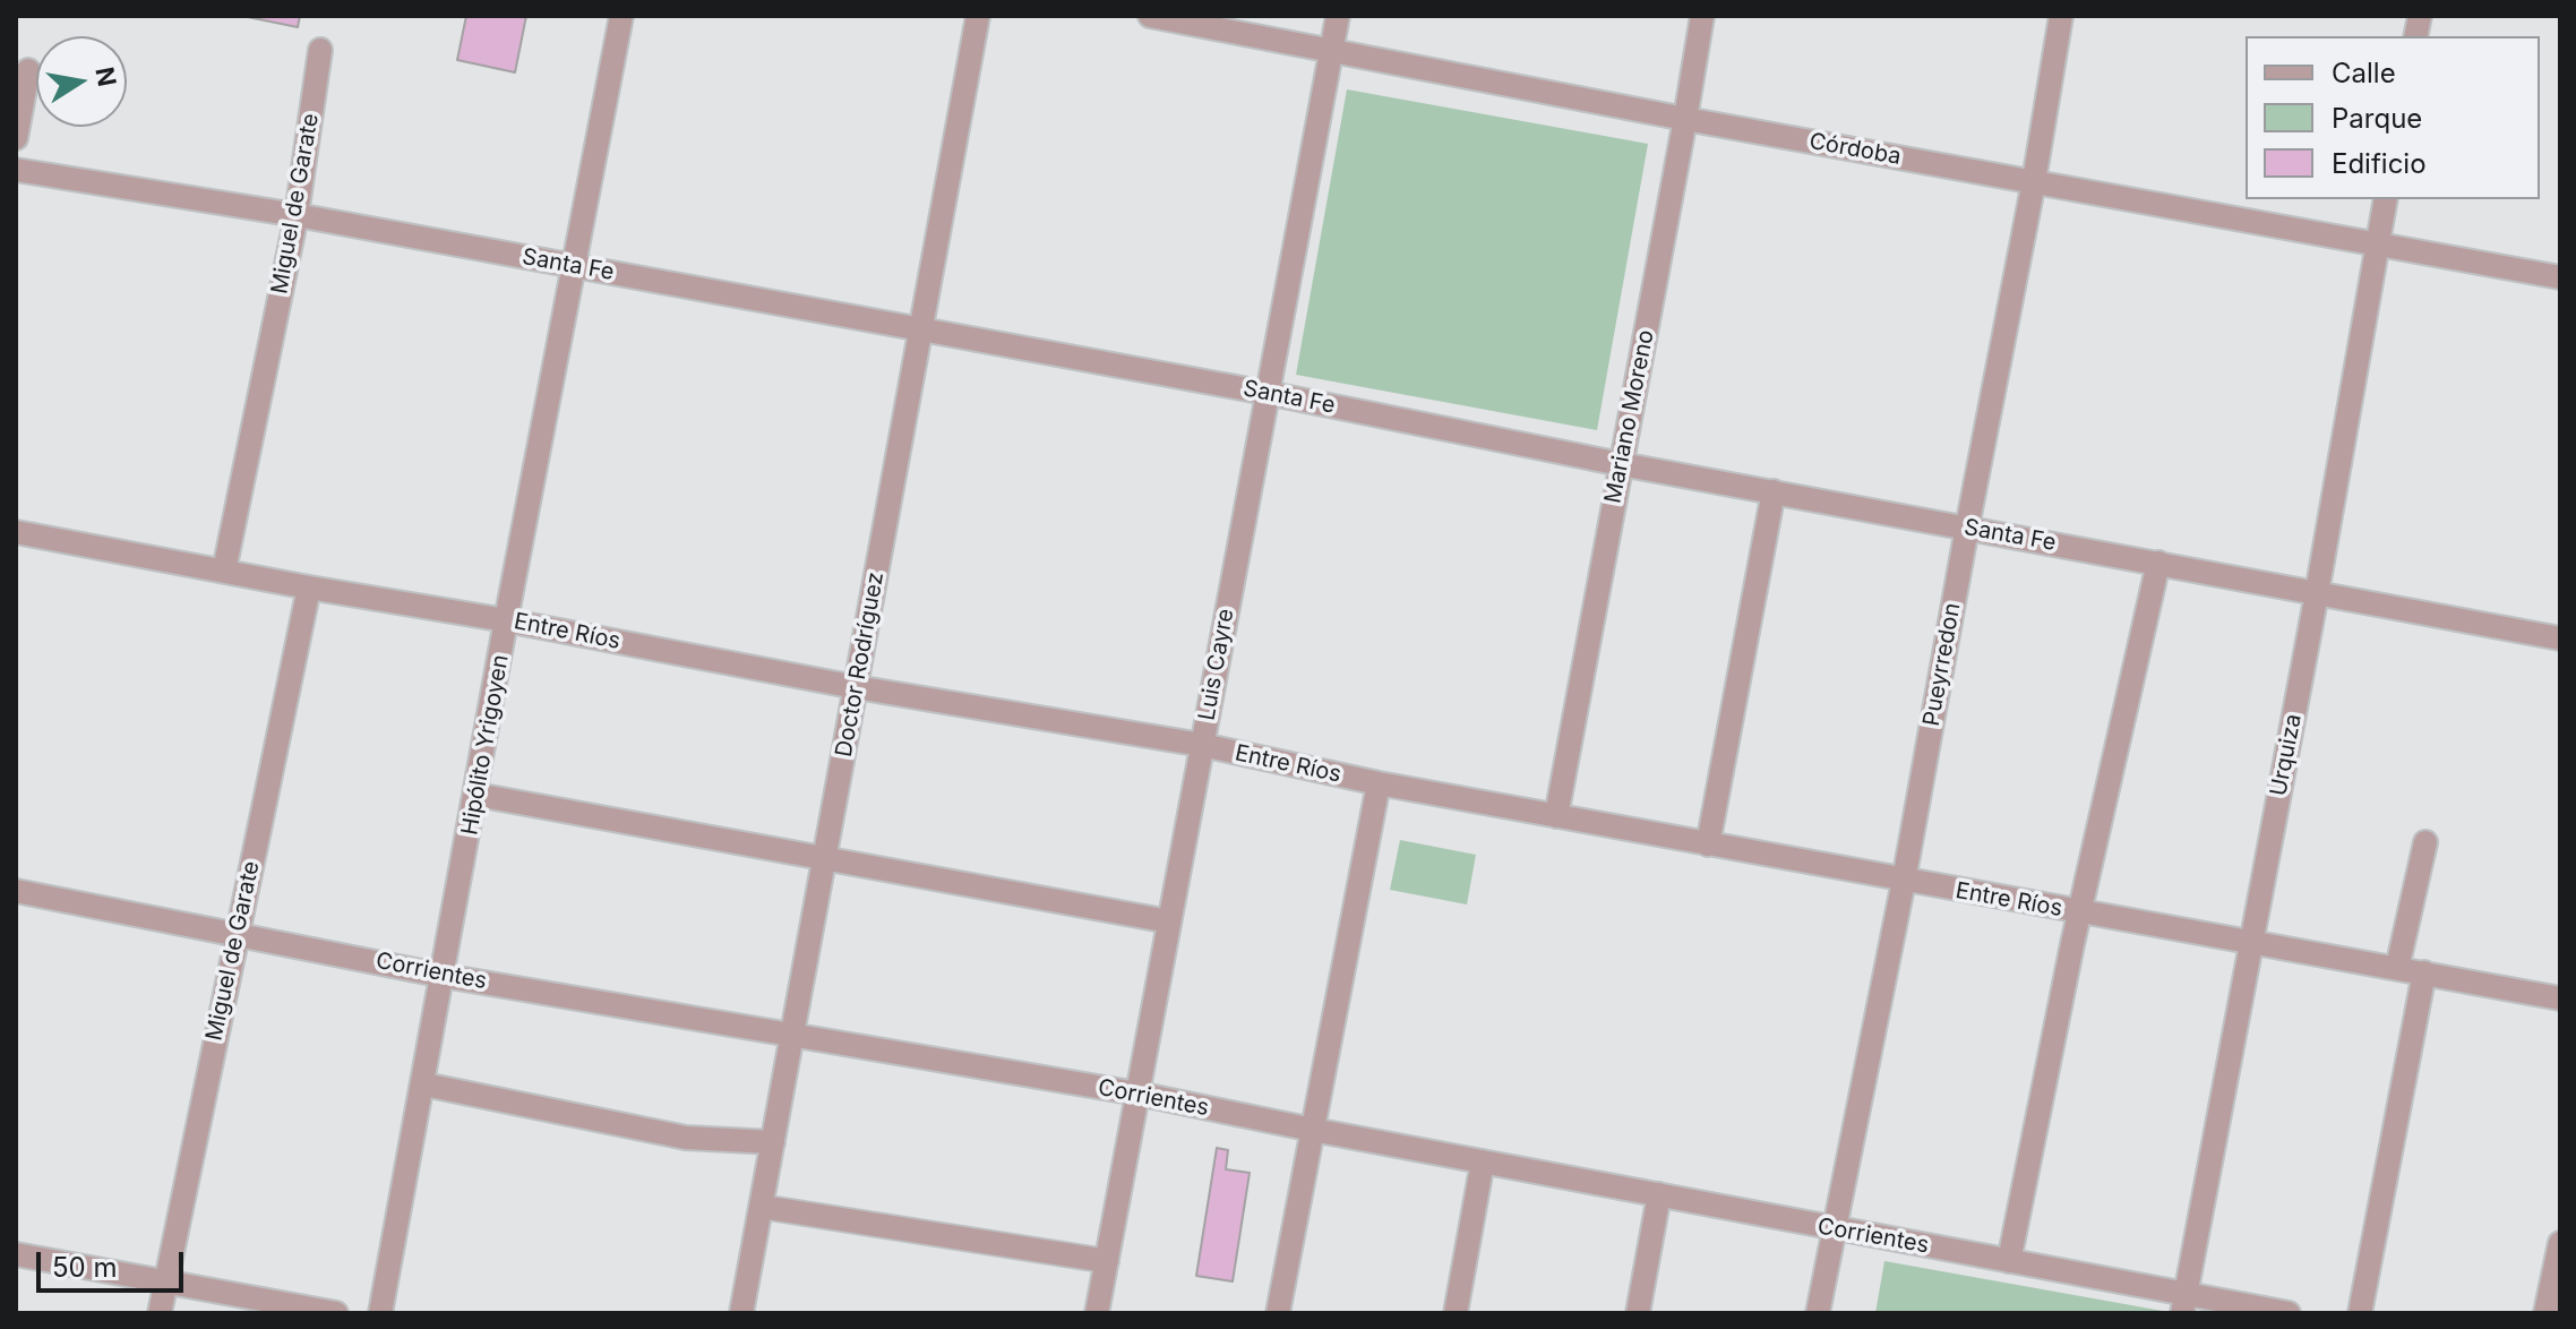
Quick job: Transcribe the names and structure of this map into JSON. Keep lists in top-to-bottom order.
{
  "streets": {
    "street": [
      "Córdoba",
      "Miguel de Garate",
      "Santa Fe",
      "Mariano Moreno",
      "Entre Ríos",
      "Doctor Rodríguez",
      "Luis Cayre",
      "Pueyrredon",
      "Hipólito Yrigoyen",
      "Urquiza",
      "Corrientes"
    ]
  },
  "crossings": [
    ["Córdoba", "Mariano Moreno"],
    ["Córdoba", "Luis Cayre"],
    ["Córdoba", "Pueyrredon"],
    ["Córdoba", "Urquiza"],
    ["Miguel de Garate", "Santa Fe"],
    ["Miguel de Garate", "Entre Ríos"],
    ["Miguel de Garate", "Corrientes"],
    ["Santa Fe", "Mariano Moreno"],
    ["Santa Fe", "Doctor Rodríguez"],
    ["Santa Fe", "Luis Cayre"],
    ["Santa Fe", "Pueyrredon"],
    ["Santa Fe", "Hipólito Yrigoyen"],
    ["Santa Fe", "Urquiza"],
    ["Mariano Moreno", "Entre Ríos"],
    ["Entre Ríos", "Doctor Rodríguez"],
    ["Entre Ríos", "Luis Cayre"],
    ["Entre Ríos", "Pueyrredon"],
    ["Entre Ríos", "Hipólito Yrigoyen"],
    ["Entre Ríos", "Urquiza"],
    ["Doctor Rodríguez", "Corrientes"],
    ["Luis Cayre", "Corrientes"],
    ["Pueyrredon", "Corrientes"],
    ["Hipólito Yrigoyen", "Corrientes"],
    ["Urquiza", "Corrientes"]
  ],
  "legend": ["Calle", "Parque", "Edificio"],
  "scale_bar": "50 m",
  "north": "right"
}
